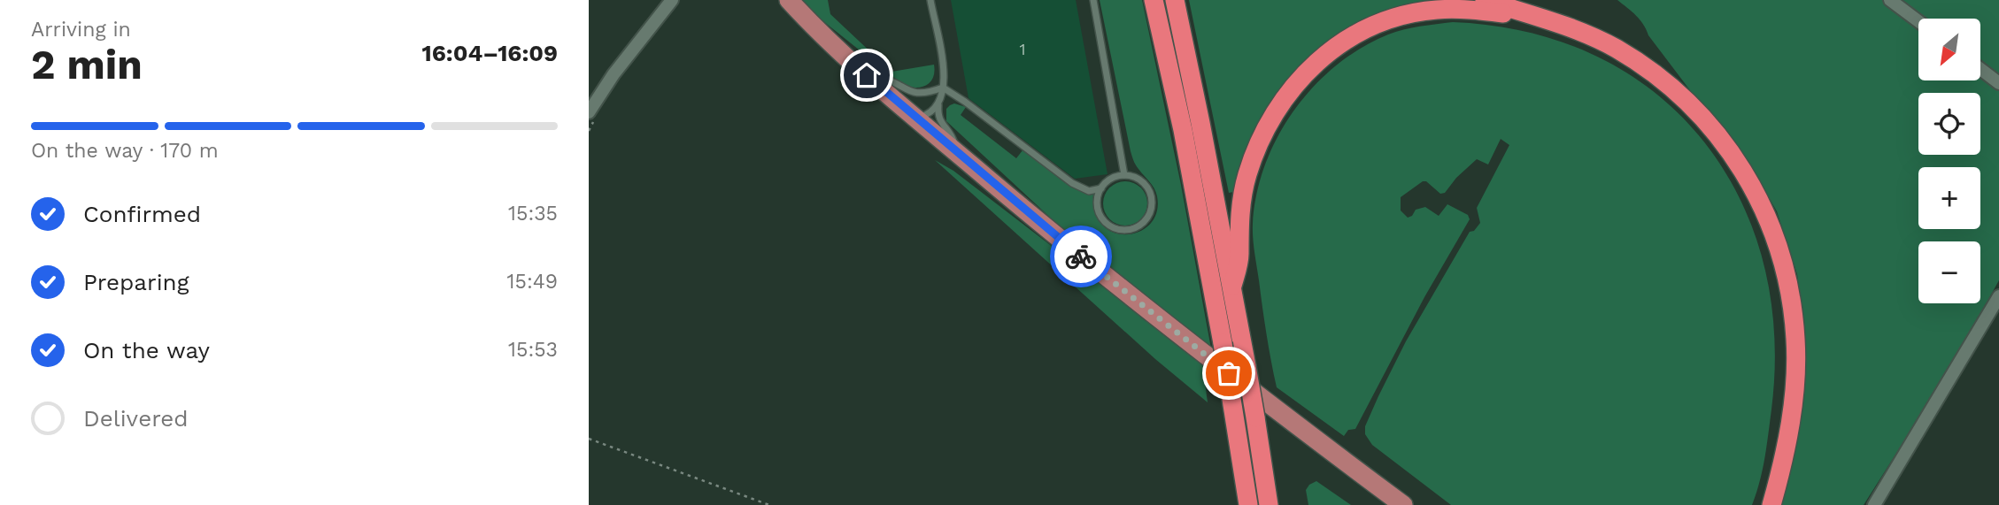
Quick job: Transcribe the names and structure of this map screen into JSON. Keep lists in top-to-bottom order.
{
  "house_numbers": ["1"],
  "north": "bottom left",
  "page": {
    "heading": ["2 min", "Arriving in", "16:04–16:09"],
    "map_buttons": ["+", "−"],
    "bar": "On the way · 170 m",
    "list": [
      ["Confirmed", "15:35"],
      ["Preparing", "15:49"],
      ["On the way", "15:53"],
      "Delivered"
    ]
  }
}
